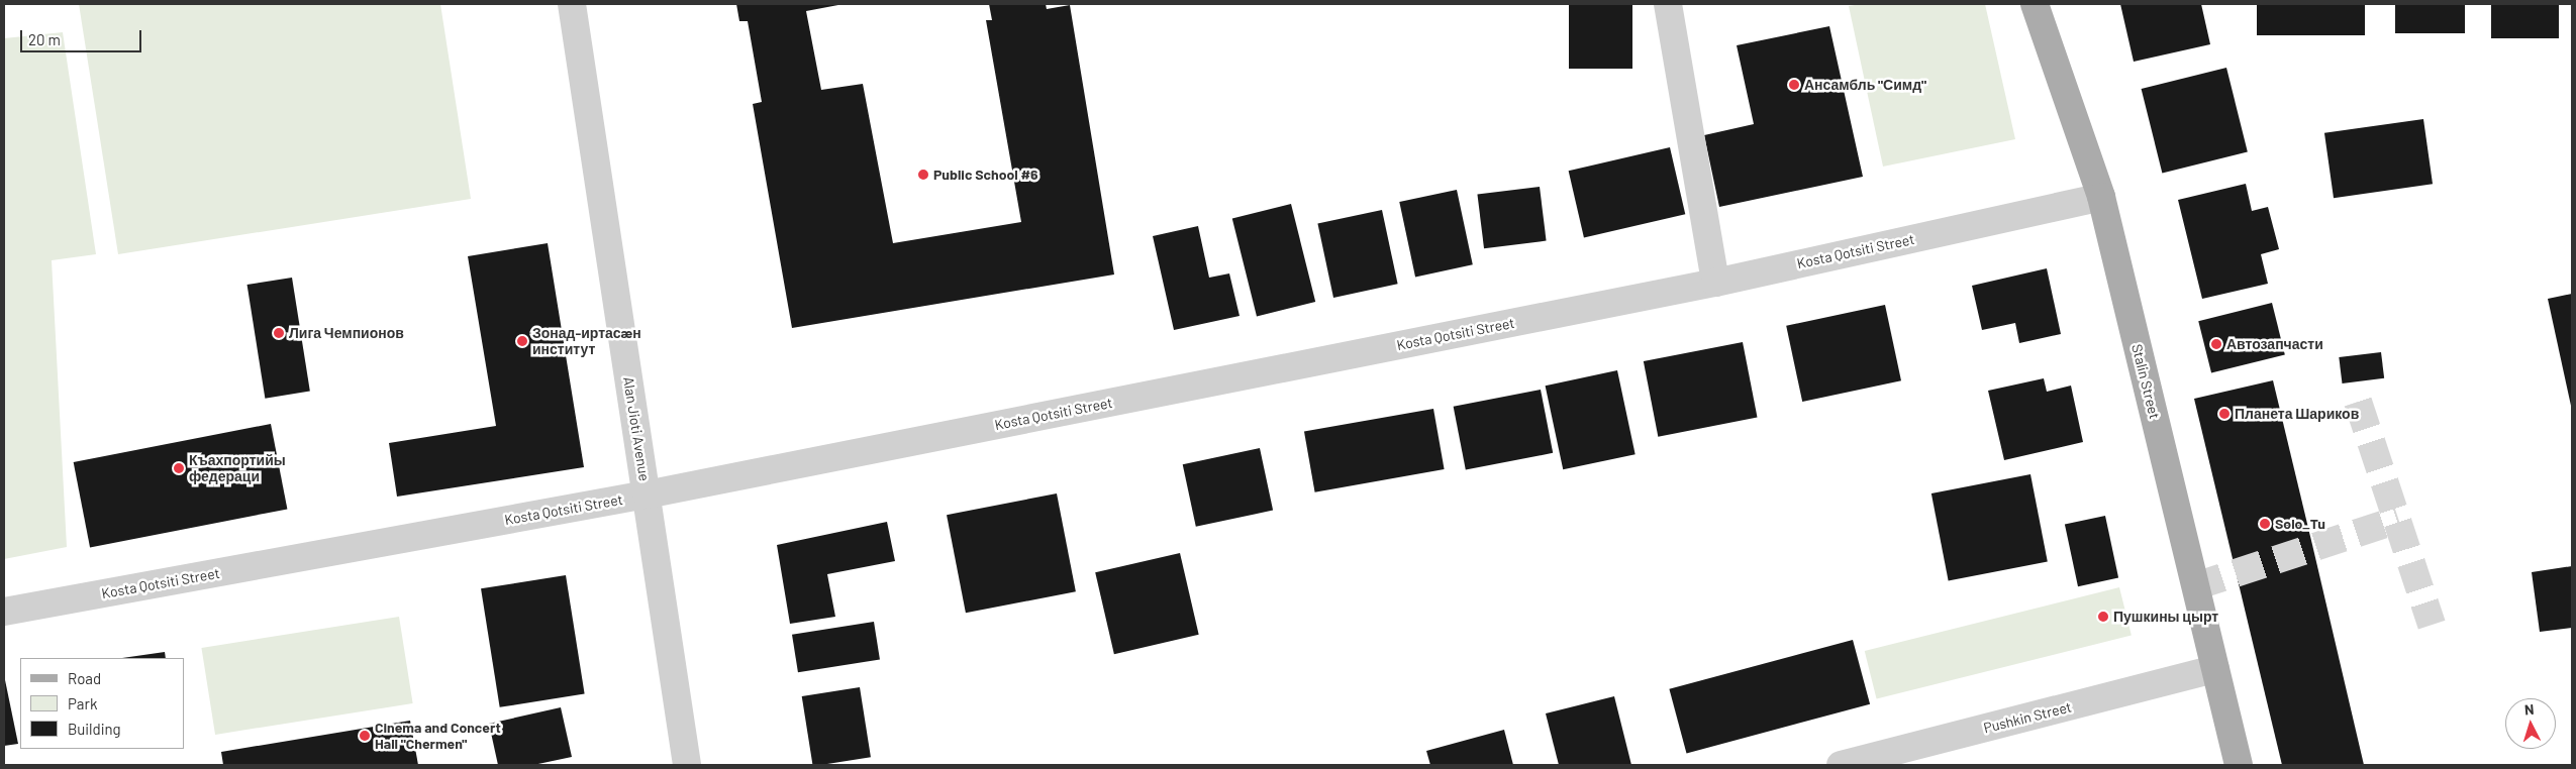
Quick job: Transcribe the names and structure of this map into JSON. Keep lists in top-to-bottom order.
{
  "streets": {
    "main road": ["Stalin Street"],
    "street": ["Kosta Qotsiti Street", "Alan Jioti Avenue", "Pushkin Street"]
  },
  "crossings": [
    ["Kosta Qotsiti Street", "Stalin Street"],
    ["Kosta Qotsiti Street", "Alan Jioti Avenue"],
    ["Stalin Street", "Pushkin Street"]
  ],
  "places": [
    "Ансамбль \"Симд\"",
    "Public School #6",
    "Лига Чемпионов",
    "Зонад-иртасæн институт",
    "Автозапчасти",
    "Планета Шариков",
    "Къахпортийы федераци",
    "Solo_Tu",
    "Пушкины цырт",
    "Cinema and Concert Hall \"Chermen\""
  ],
  "legend": ["Road", "Park", "Building"],
  "scale_bar": "20 m",
  "north": "top"
}
